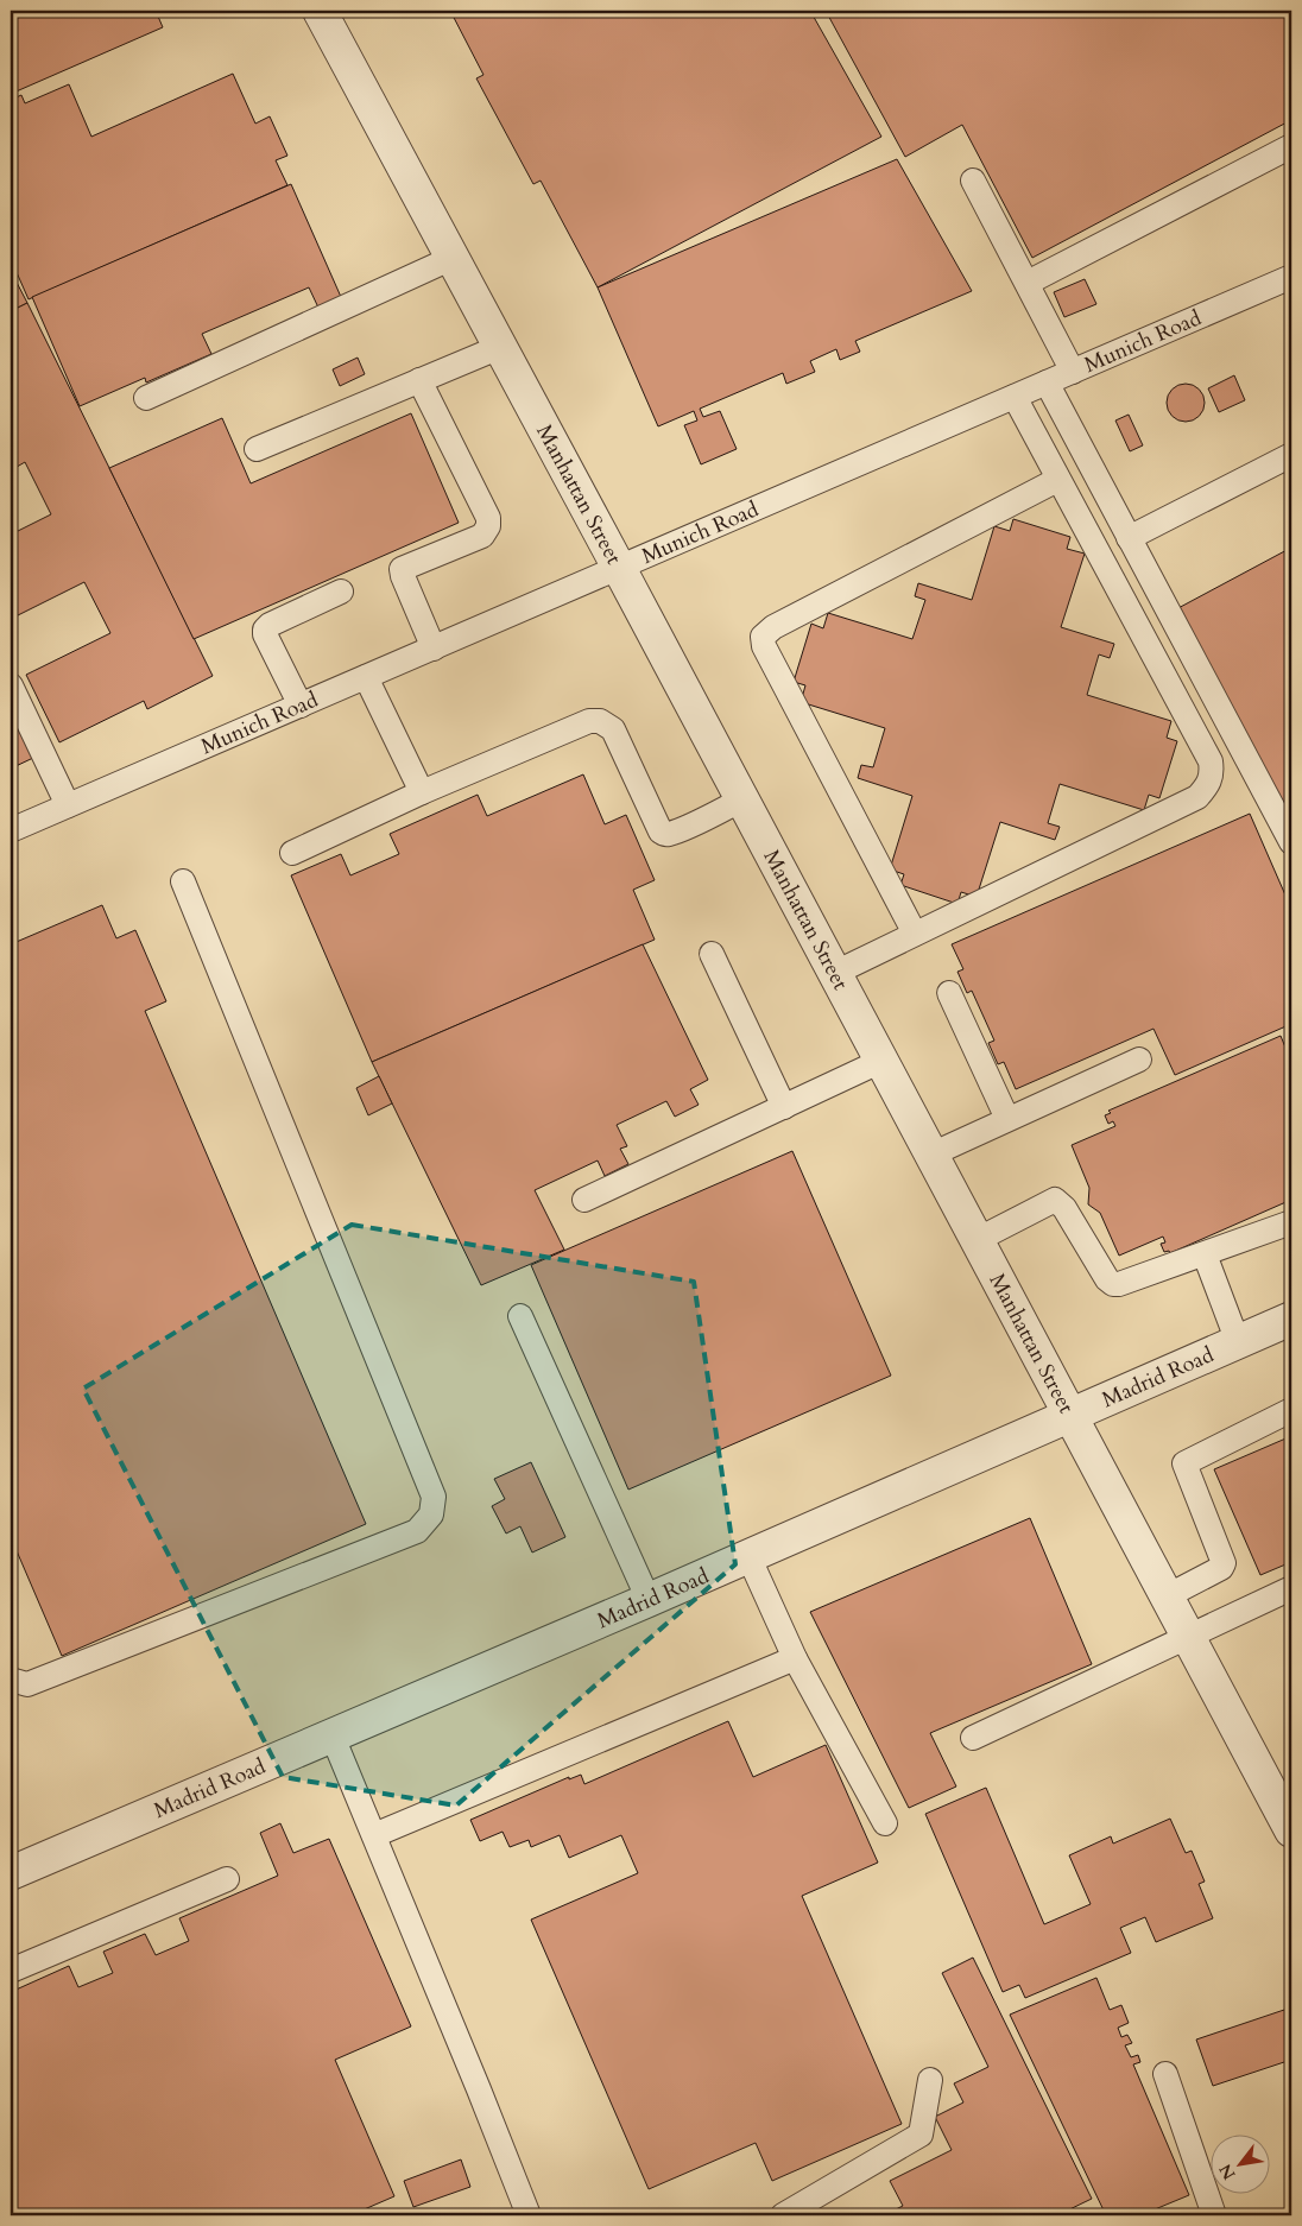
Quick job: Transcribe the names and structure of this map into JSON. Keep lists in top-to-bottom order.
{
  "streets": {
    "street": ["Manhattan Street", "Madrid Road"],
    "lane": ["Munich Road"]
  },
  "crossings": [
    ["Munich Road", "Manhattan Street"],
    ["Manhattan Street", "Madrid Road"]
  ],
  "north": "bottom left"
}
